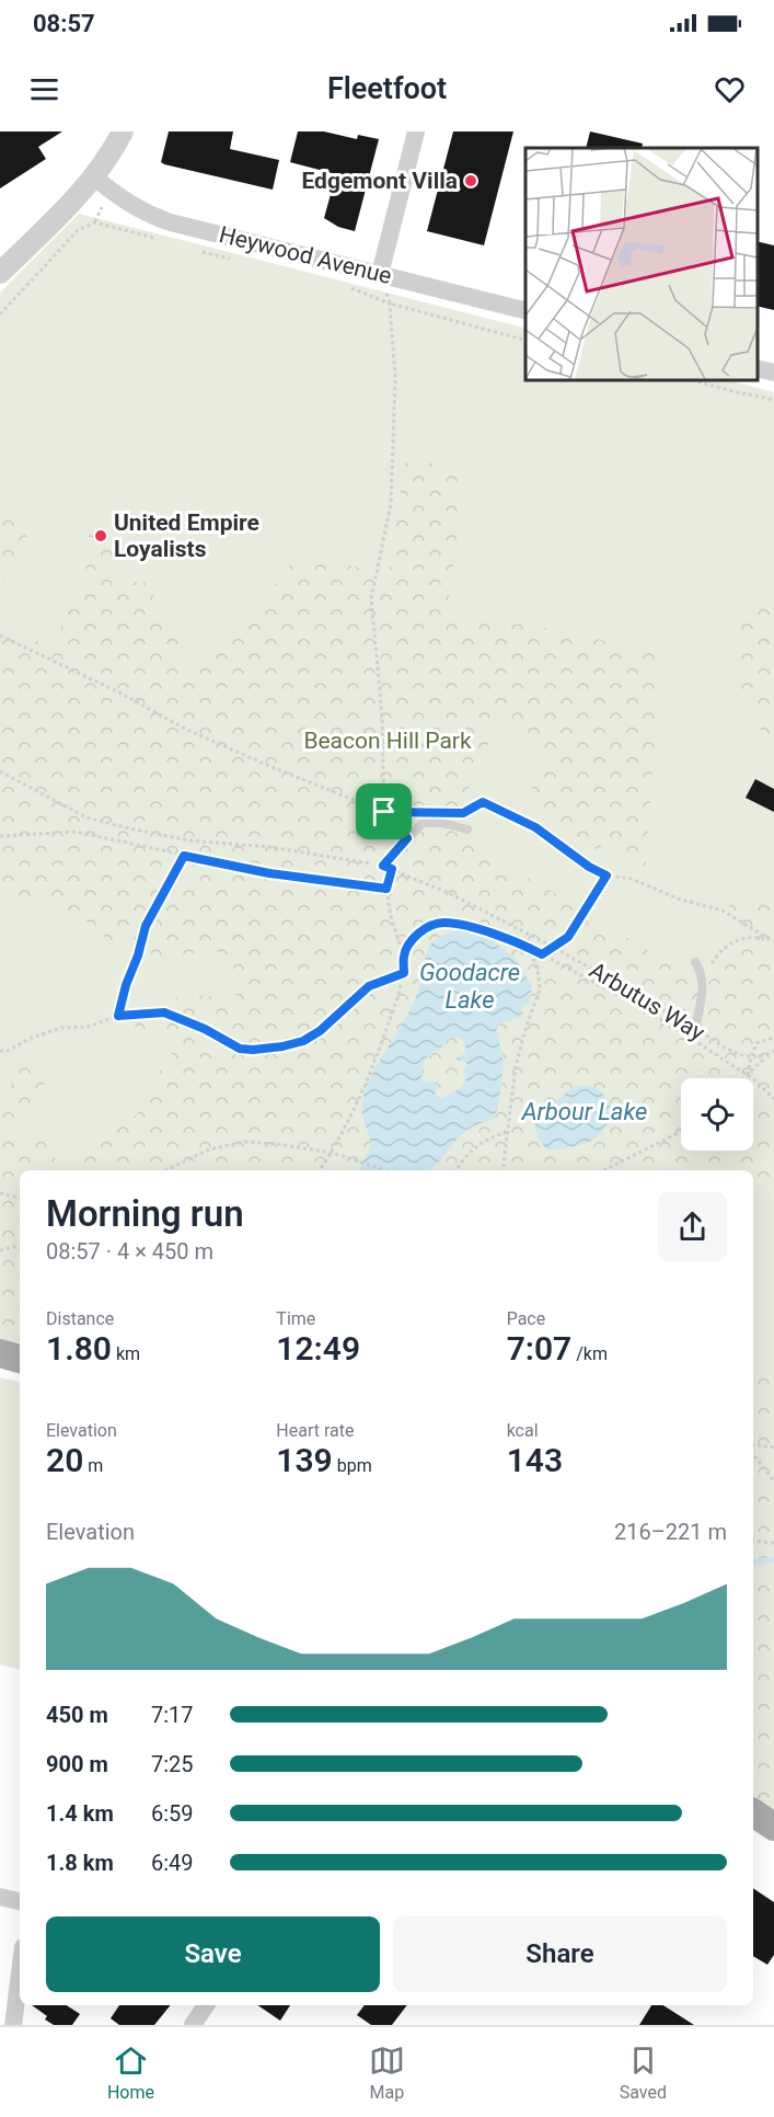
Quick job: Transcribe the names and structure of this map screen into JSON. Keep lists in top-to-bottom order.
{
  "streets": {
    "street": ["Heywood Avenue"],
    "path": ["Arbutus Way"]
  },
  "water": ["Goodacre Lake", "Arbour Lake"],
  "parks": ["Beacon Hill Park"],
  "places": ["Edgemont Villa", "United Empire Loyalists"],
  "page": {
    "status": "08:57",
    "header": "Fleetfoot",
    "heading": ["Morning run", "08:57 · 4 × 450 m"],
    "stats": [
      ["Distance", "1.80 km"],
      ["Time", "12:49"],
      ["Pace", "7:07 /km"],
      ["Elevation", "20 m"],
      ["Heart rate", "139 bpm"],
      ["kcal", "143"]
    ],
    "chart": ["Elevation", "216–221 m"],
    "list": [
      {
        "name": "450 m",
        "note": "7:17"
      },
      {
        "name": "900 m",
        "note": "7:25"
      },
      {
        "name": "1.4 km",
        "note": "6:59"
      },
      {
        "name": "1.8 km",
        "note": "6:49"
      }
    ],
    "buttons": ["Save", "Share"],
    "tabs": ["Home", "Map", "Saved"]
  }
}
